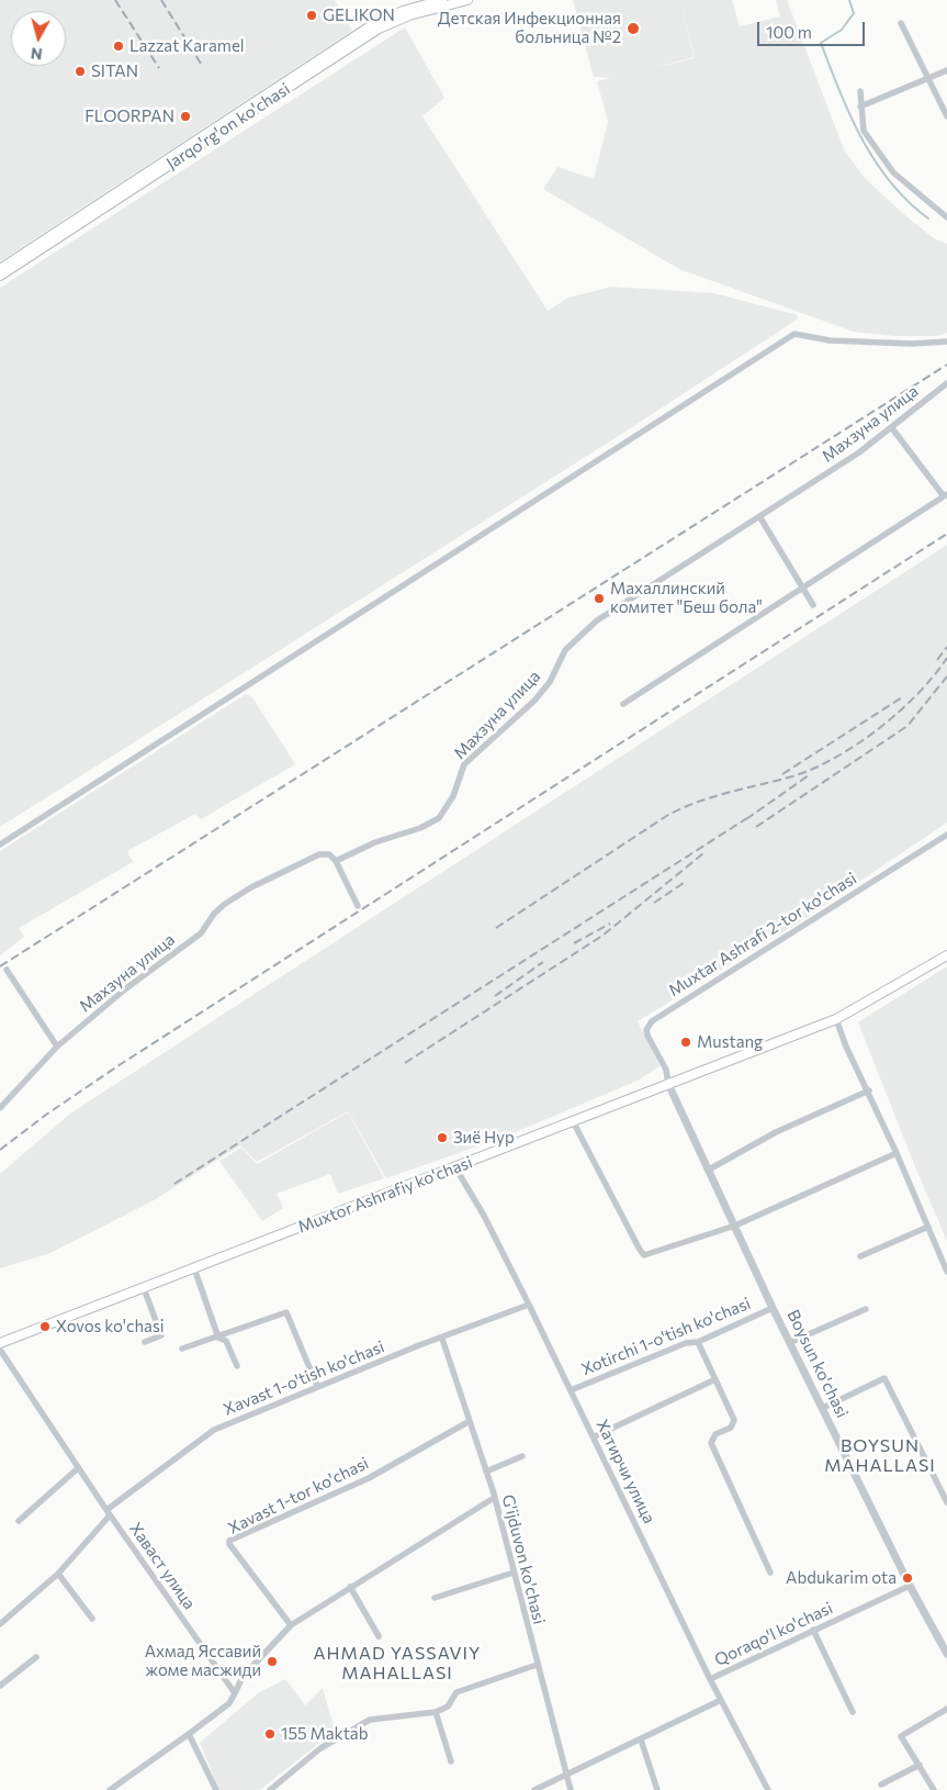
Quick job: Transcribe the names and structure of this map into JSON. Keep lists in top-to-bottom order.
{
  "streets": {
    "main road": ["Jarqo'rg'on ko'chasi", "Muxtor Ashrafiy ko'chasi"],
    "street": [
      "Махзуна улица",
      "Muxtar Ashrafi 2-tor ko'chasi",
      "Xotirchi 1-o'tish ko'chasi",
      "Boysun ko'chasi",
      "Xavast 1-o'tish ko'chasi",
      "Хатирчи улица",
      "Xavast 1-tor ko'chasi",
      "G'ijduvon ko'chasi",
      "Хаваст улица",
      "Qoraqo'l ko'chasi"
    ]
  },
  "crossings": [
    ["Muxtar Ashrafi 2-tor ko'chasi", "Muxtor Ashrafiy ko'chasi"],
    ["Muxtar Ashrafi 2-tor ko'chasi", "Boysun ko'chasi"],
    ["Muxtor Ashrafiy ko'chasi", "Boysun ko'chasi"],
    ["Muxtor Ashrafiy ko'chasi", "Хатирчи улица"],
    ["Xotirchi 1-o'tish ko'chasi", "Boysun ko'chasi"],
    ["Xotirchi 1-o'tish ko'chasi", "Хатирчи улица"],
    ["Boysun ko'chasi", "Qoraqo'l ko'chasi"],
    ["Xavast 1-o'tish ko'chasi", "Хатирчи улица"],
    ["Xavast 1-o'tish ko'chasi", "G'ijduvon ko'chasi"],
    ["Xavast 1-o'tish ko'chasi", "Хаваст улица"],
    ["Хатирчи улица", "Qoraqo'l ko'chasi"],
    ["Xavast 1-tor ko'chasi", "G'ijduvon ko'chasi"]
  ],
  "districts": ["BOYSUN MAHALLASI", "AHMAD YASSAVIY MAHALLASI"],
  "places": [
    "GELIKON",
    "Детская Инфекционная больница №2",
    "Lazzat Karamel",
    "SITAN",
    "FLOORPAN",
    "Махаллинский комитет \"Беш бола\"",
    "Mustang",
    "Зиё Нур",
    "Xovos ko'chasi",
    "Abdukarim ota",
    "Ахмад Яссавий жоме масжиди",
    "155 Maktab"
  ],
  "scale_bar": "100 m",
  "north": "bottom"
}
